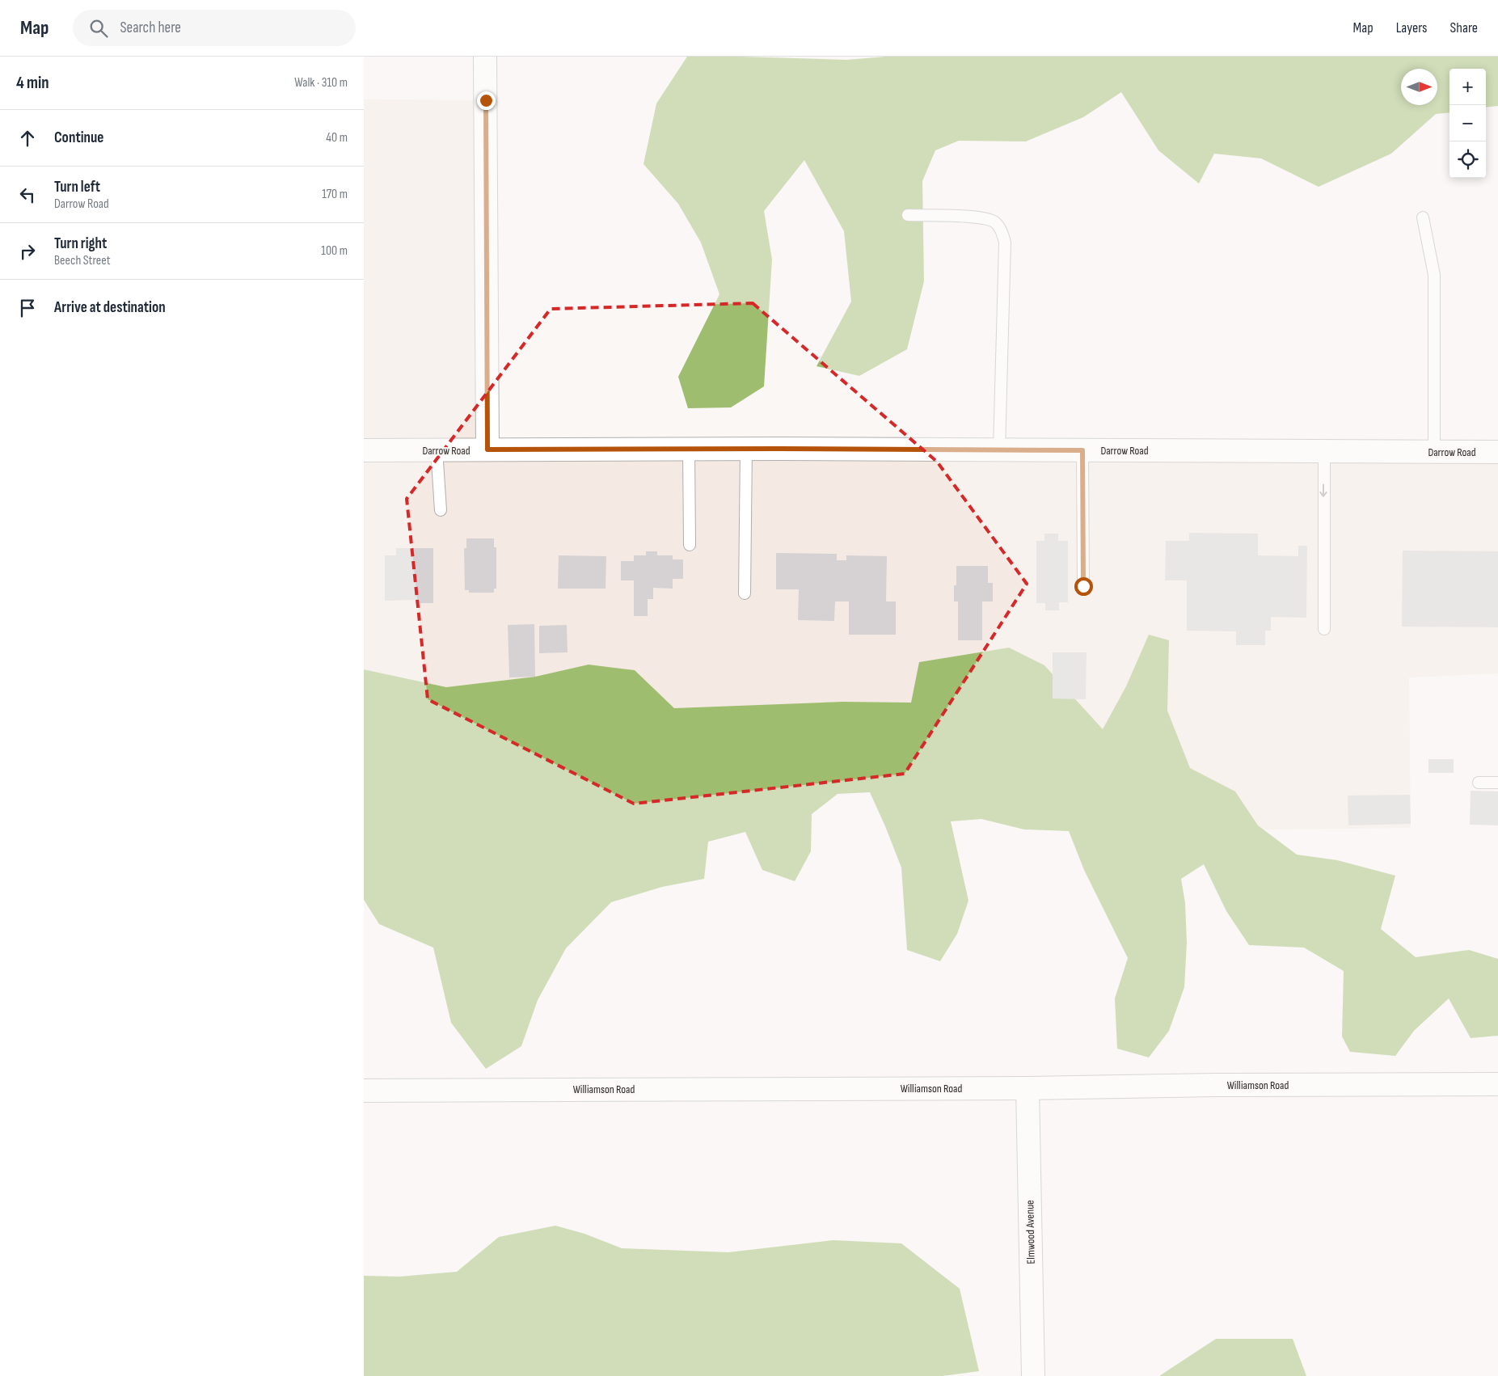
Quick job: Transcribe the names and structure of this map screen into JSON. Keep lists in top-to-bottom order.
{
  "streets": {
    "street": ["Darrow Road", "Williamson Road", "Elmwood Avenue"]
  },
  "crossings": [
    ["Williamson Road", "Elmwood Avenue"]
  ],
  "north": "right",
  "page": {
    "header": "Map",
    "search": "Search here",
    "nav": ["Map", "Layers", "Share"],
    "heading": ["4 min", "Walk · 310 m"],
    "map_buttons": ["+", "−"],
    "list": [
      ["Continue", "40 m"],
      ["Turn left", "Darrow Road", "170 m"],
      ["Turn right", "Beech Street", "100 m"],
      "Arrive at destination"
    ]
  }
}
